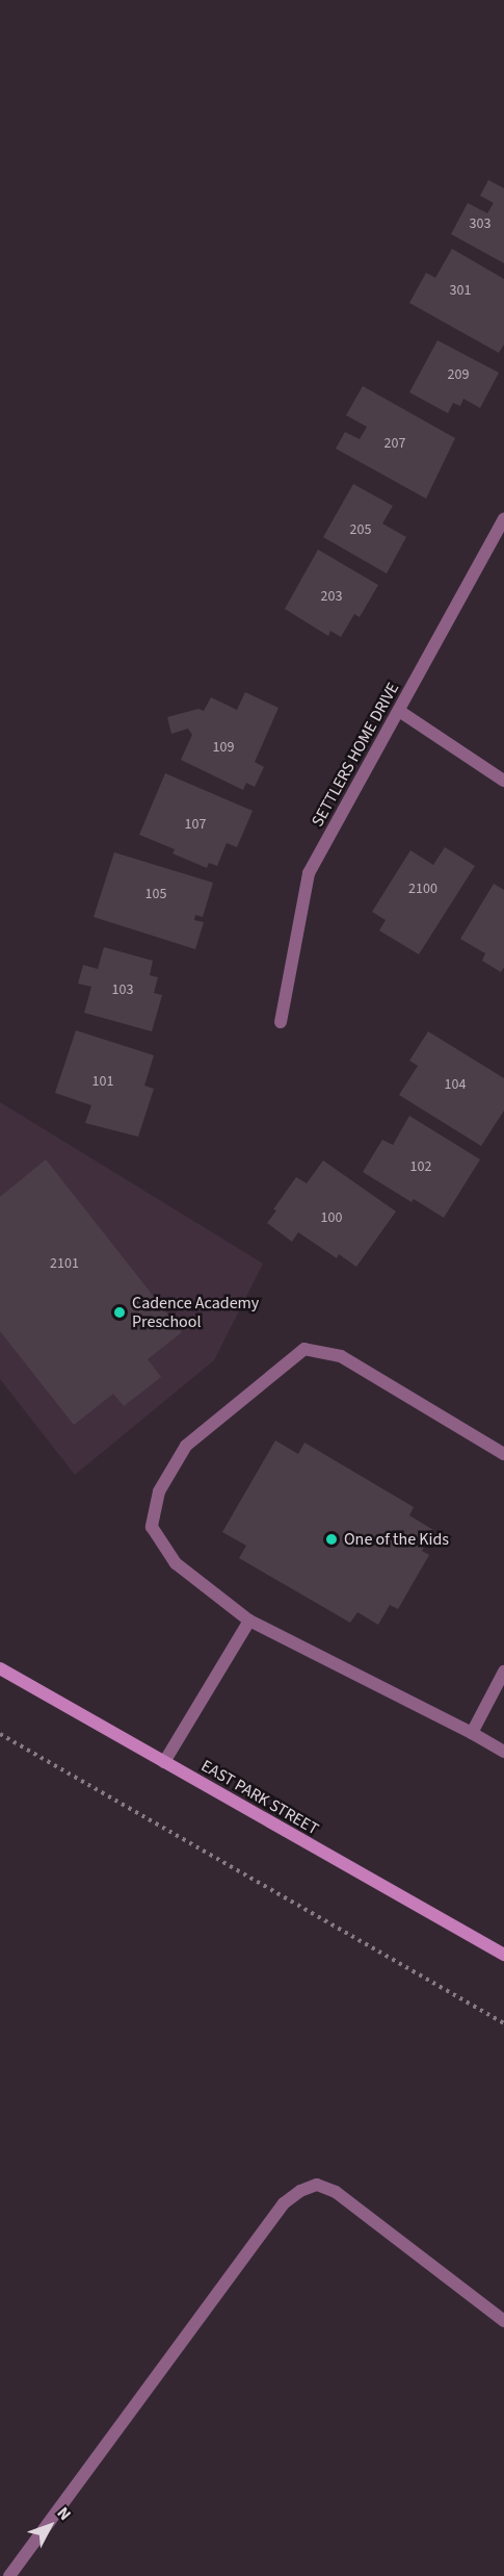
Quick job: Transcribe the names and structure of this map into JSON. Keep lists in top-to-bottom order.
{
  "streets": {
    "street": ["SETTLERS HOME DRIVE", "EAST PARK STREET"]
  },
  "places": ["Cadence Academy Preschool", "One of the Kids"],
  "house_numbers": [
    "303",
    "301",
    "209",
    "207",
    "205",
    "203",
    "109",
    "107",
    "2100",
    "105",
    "103",
    "101",
    "104",
    "102",
    "100",
    "2101"
  ],
  "north": "top right"
}
